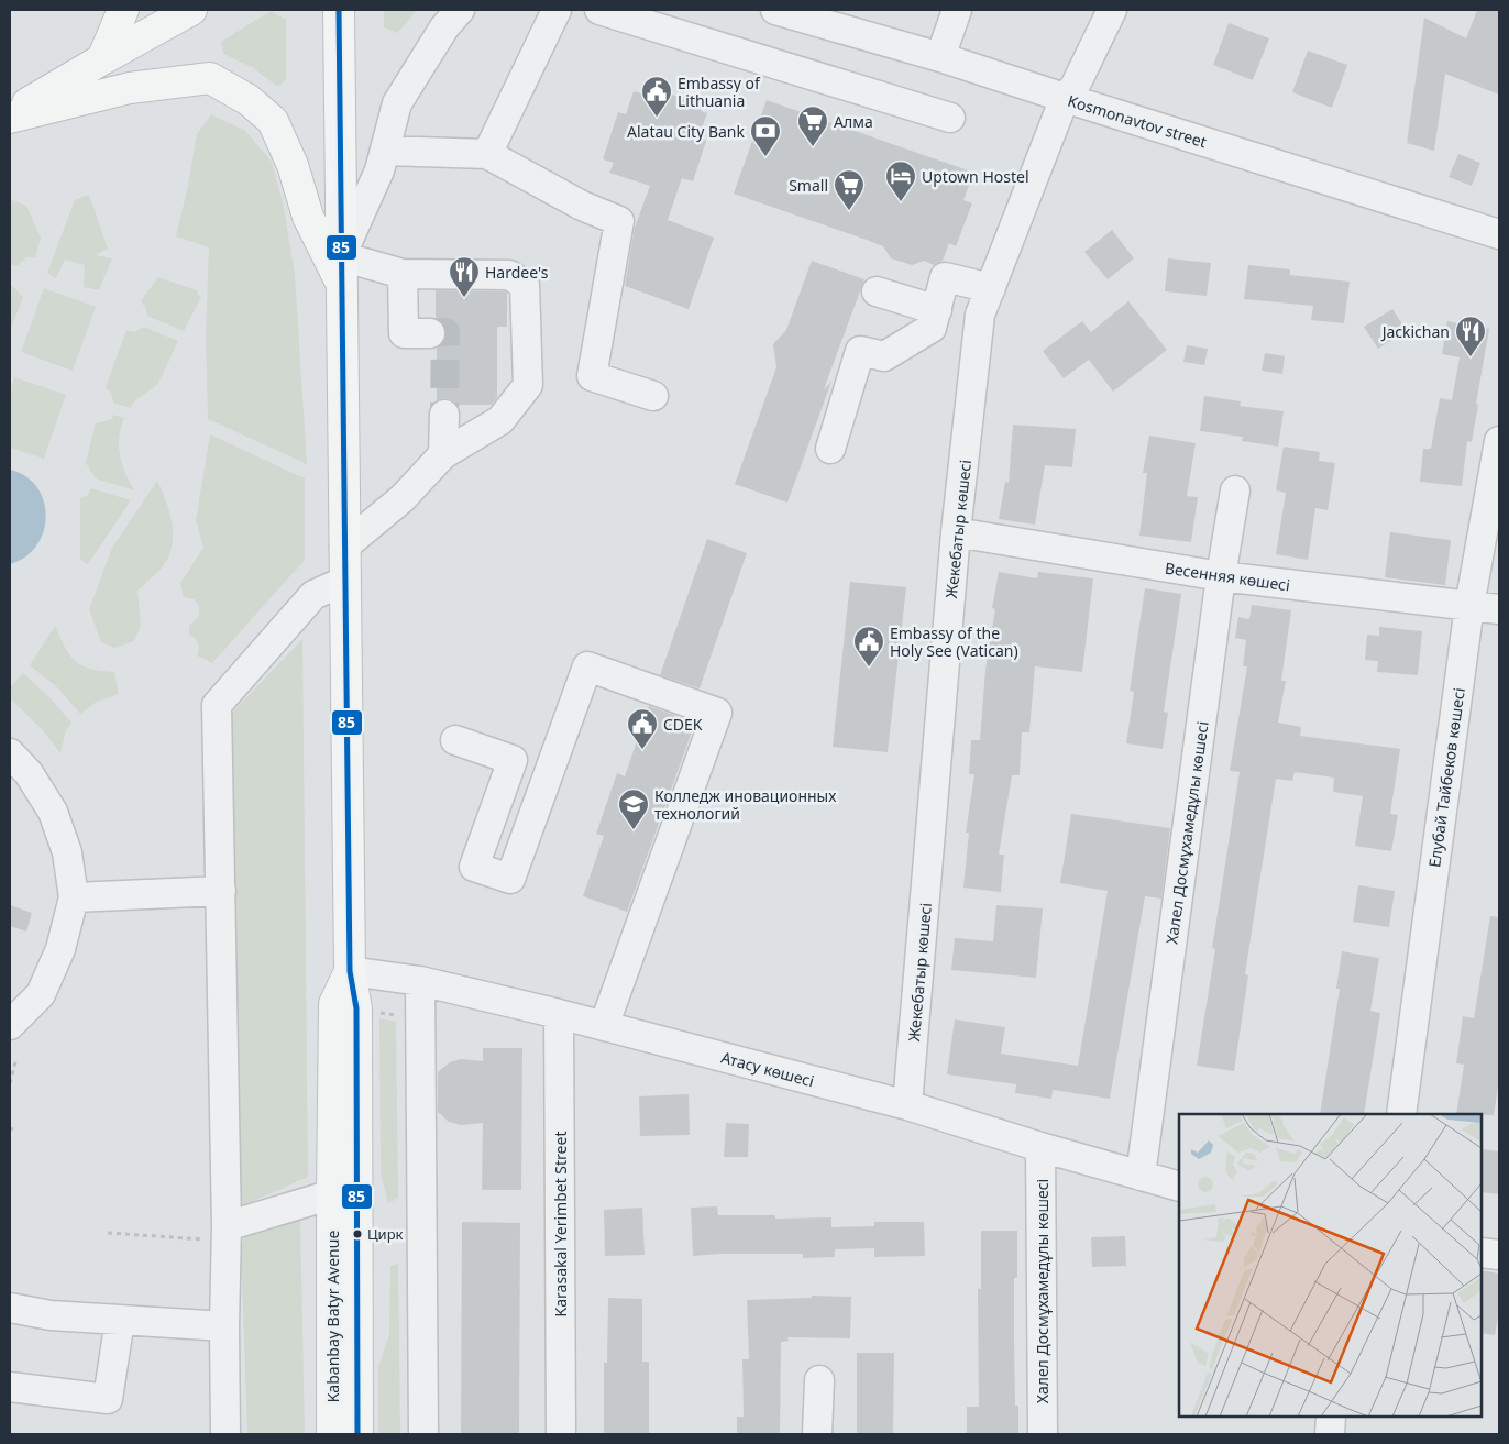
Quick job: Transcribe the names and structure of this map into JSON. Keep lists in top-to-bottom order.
{
  "streets": {
    "main road": ["Kabanbay Batyr Avenue"],
    "street": [
      "Kosmonavtov street",
      "Жекебатыр көшесі",
      "Весенняя көшесі",
      "Елубай Тайбеков көшесі",
      "Халел Досмұхамедұлы көшесі",
      "Атасу көшесі",
      "Karasakal Yerimbet Street"
    ]
  },
  "crossings": [
    ["Kosmonavtov street", "Жекебатыр көшесі"],
    ["Жекебатыр көшесі", "Весенняя көшесі"],
    ["Жекебатыр көшесі", "Атасу көшесі"],
    ["Весенняя көшесі", "Елубай Тайбеков көшесі"],
    ["Весенняя көшесі", "Халел Досмұхамедұлы көшесі"],
    ["Халел Досмұхамедұлы көшесі", "Атасу көшесі"],
    ["Атасу көшесі", "Karasakal Yerimbet Street"],
    ["Атасу көшесі", "Kabanbay Batyr Avenue"]
  ],
  "places": {
    "public building": ["Embassy of Lithuania", "Embassy of the Holy See (Vatican)", "CDEK"],
    "supermarket": ["Алма", "Small"],
    "bank": ["Alatau City Bank"],
    "hotel": ["Uptown Hostel"],
    "restaurant": ["Hardee's", "Jackichan"],
    "school or university": ["Колледж иновационных технологий"],
    "other": ["Цирк"]
  },
  "lines": ["transit line 85"]
}
